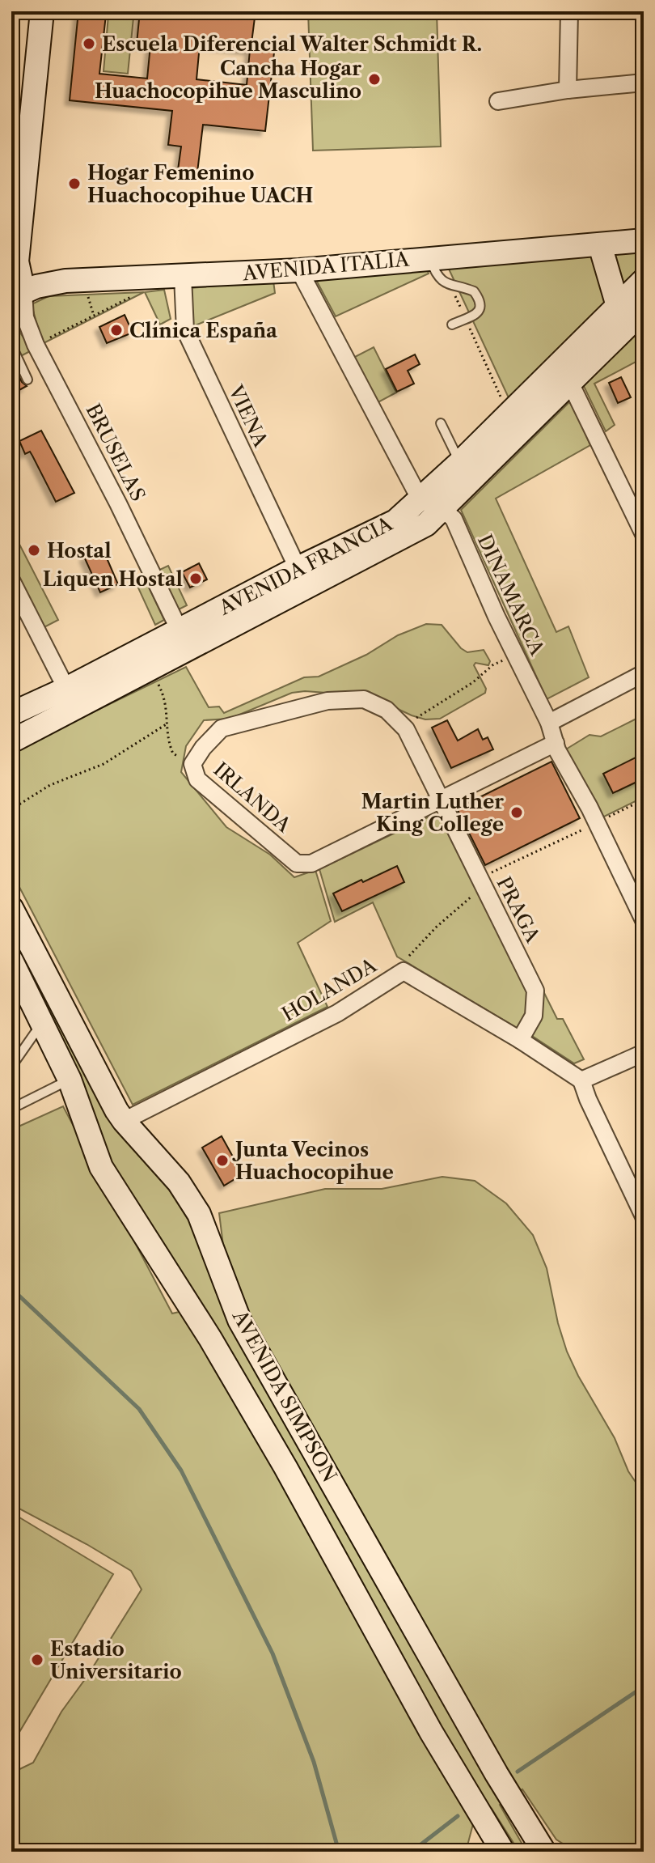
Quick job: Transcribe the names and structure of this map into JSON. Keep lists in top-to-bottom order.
{
  "streets": {
    "main road": ["AVENIDA ITALIA", "AVENIDA FRANCIA", "AVENIDA SIMPSON"],
    "street": [
      "VIENA",
      "BRUSELAS",
      "DINAMARCA",
      "IRLANDA",
      "PRAGA",
      "HOLANDA"
    ]
  },
  "crossings": [
    ["AVENIDA ITALIA", "VIENA"],
    ["AVENIDA ITALIA", "BRUSELAS"],
    ["VIENA", "AVENIDA FRANCIA"],
    ["BRUSELAS", "AVENIDA FRANCIA"],
    ["AVENIDA FRANCIA", "DINAMARCA"],
    ["DINAMARCA", "IRLANDA"],
    ["IRLANDA", "PRAGA"],
    ["PRAGA", "HOLANDA"],
    ["HOLANDA", "AVENIDA SIMPSON"]
  ],
  "places": [
    "Escuela Diferencial Walter Schmidt R.",
    "Cancha Hogar Huachocopihue Masculino",
    "Hogar Femenino Huachocopihue UACH",
    "Clínica España",
    "Hostal",
    "Liquen Hostal",
    "Martin Luther King College",
    "Junta Vecinos Huachocopihue",
    "Estadio Universitario"
  ]
}
